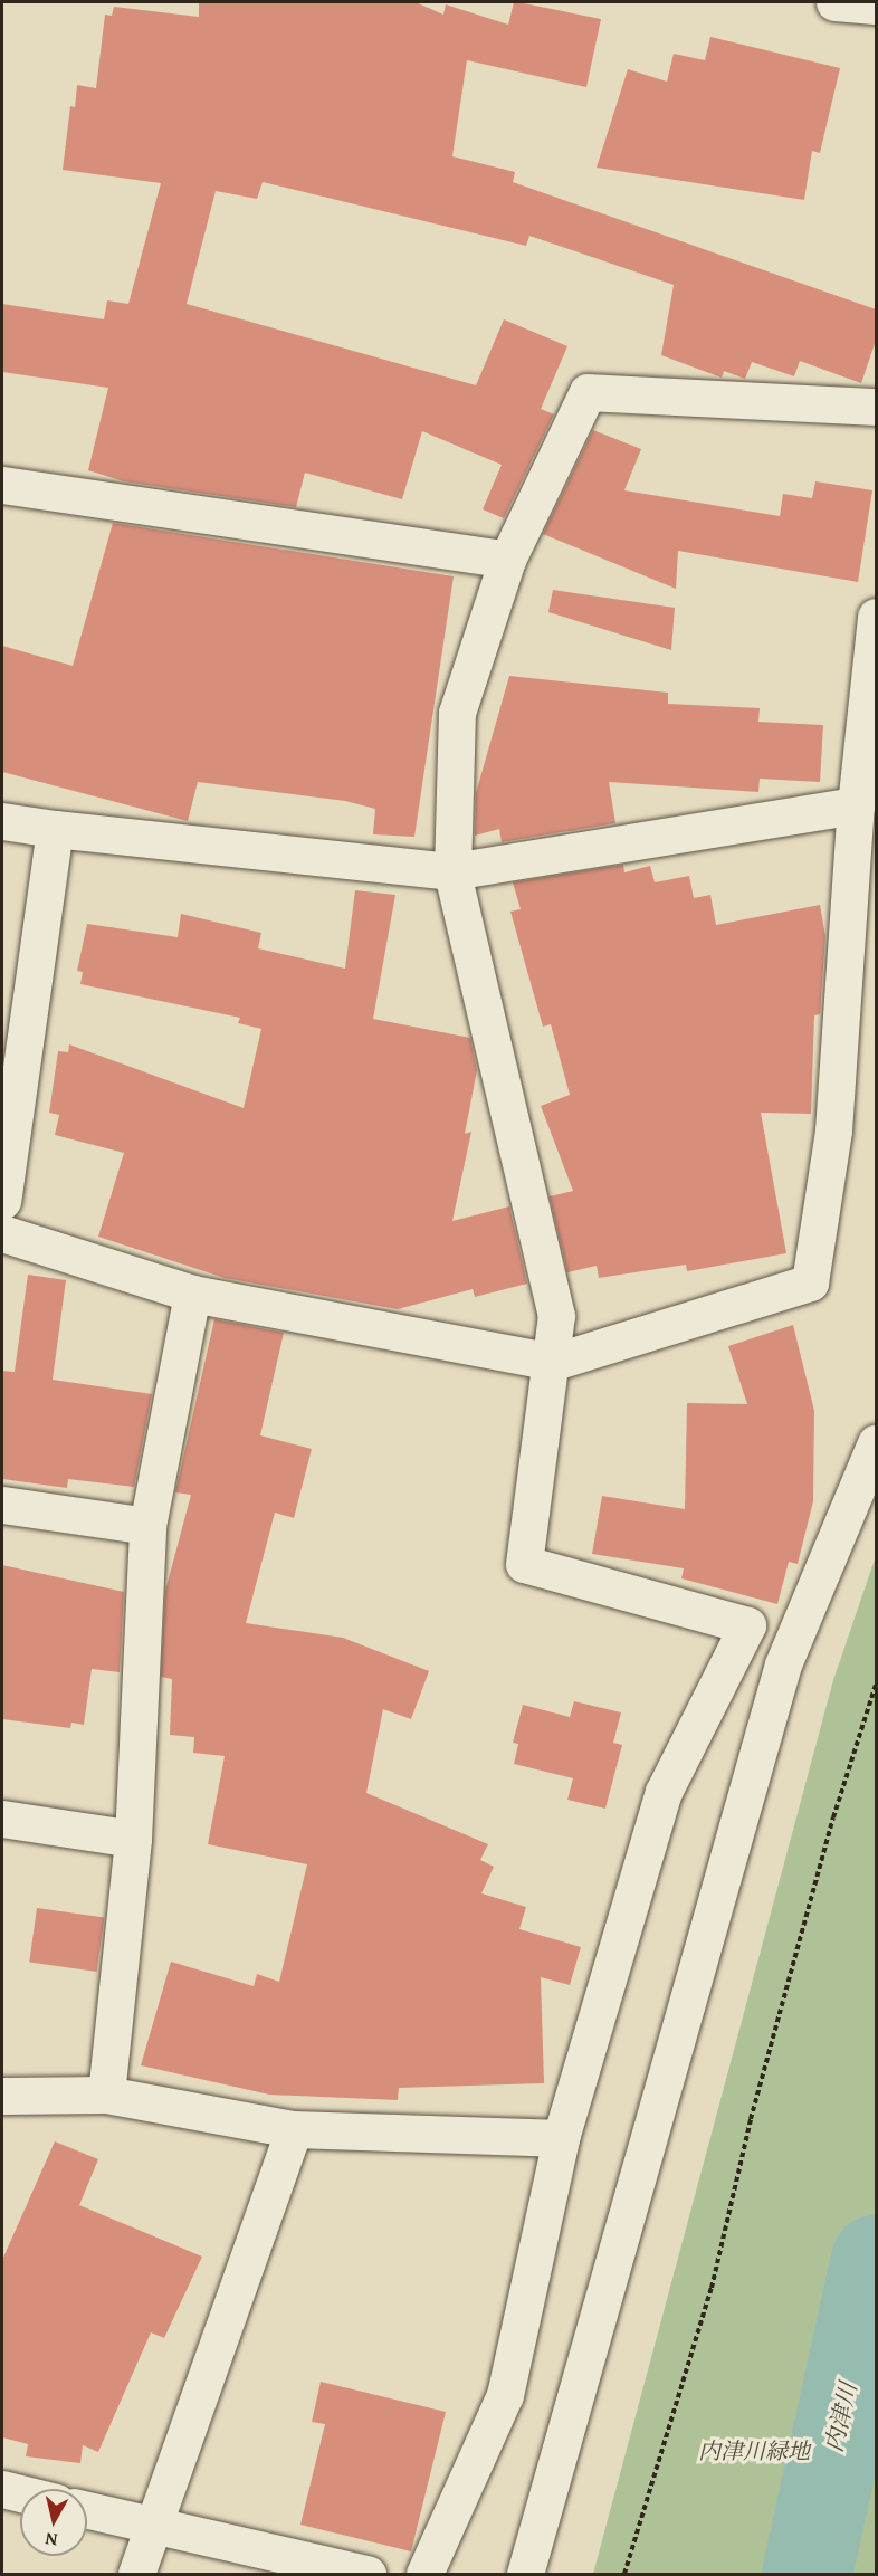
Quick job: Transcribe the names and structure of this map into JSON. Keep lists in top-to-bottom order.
{
  "water": ["内津川"],
  "parks": ["内津川緑地"],
  "north": "bottom"
}
